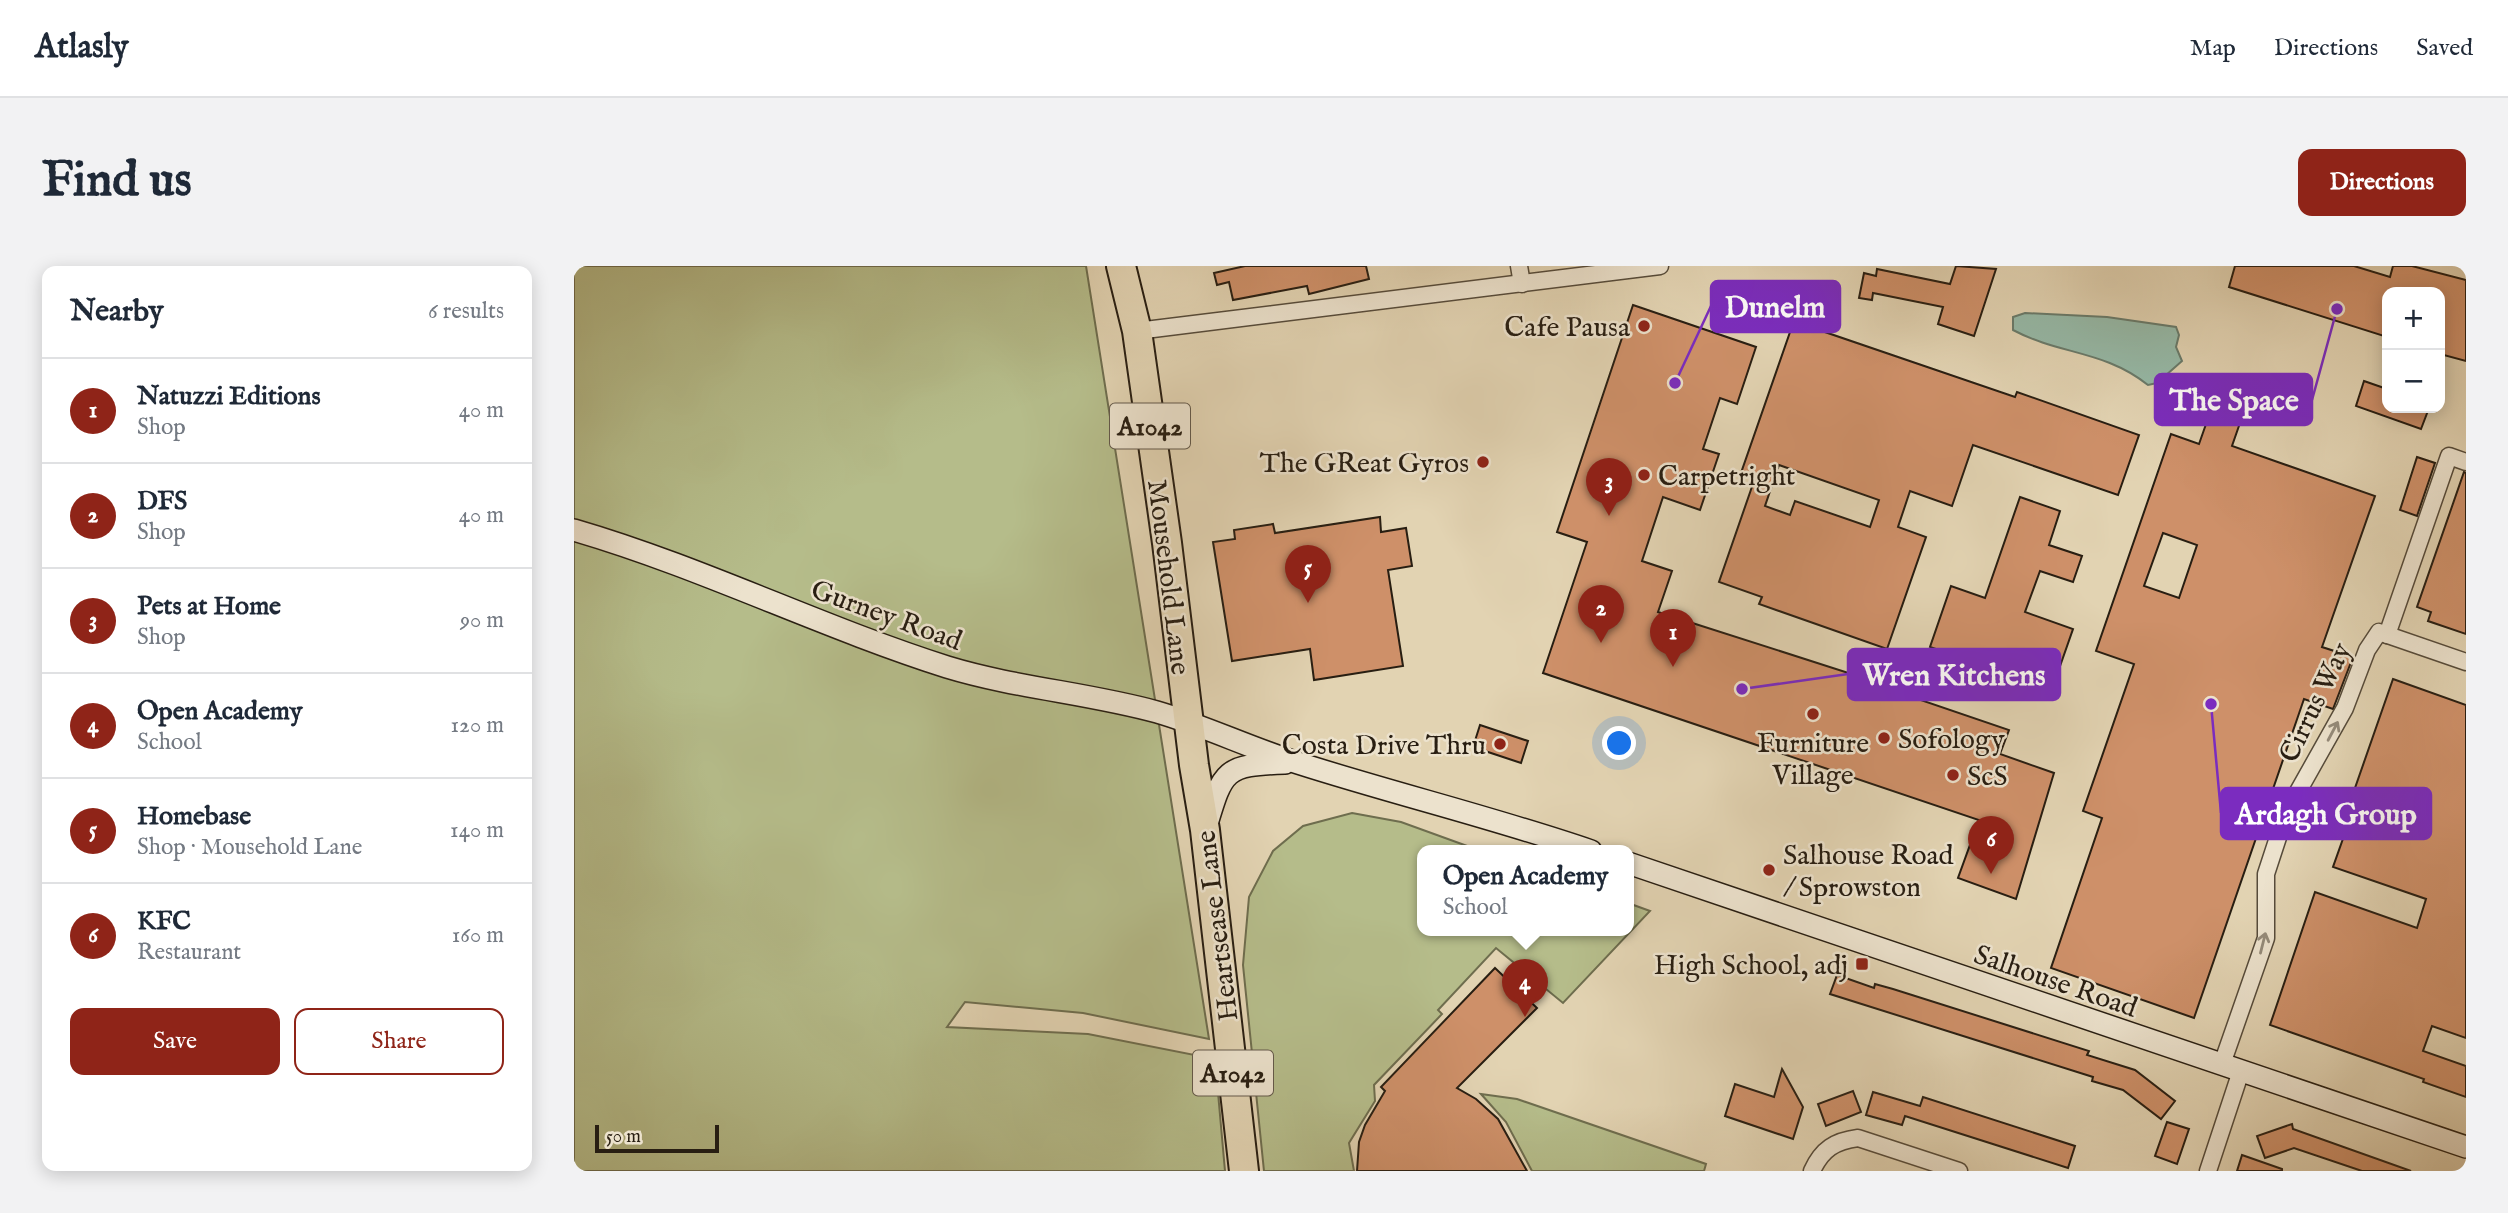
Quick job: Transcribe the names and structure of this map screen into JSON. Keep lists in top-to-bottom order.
{
  "streets": {
    "highway": ["A1042", "Mousehold Lane", "Heartsease Lane"],
    "street": ["Gurney Road", "Cirrus Way", "Salhouse Road"]
  },
  "crossings": [
    ["Mousehold Lane", "Gurney Road"],
    ["Mousehold Lane", "Heartsease Lane"],
    ["Gurney Road", "Heartsease Lane"],
    ["Cirrus Way", "Salhouse Road"]
  ],
  "one_way": ["Cirrus Way"],
  "places": {
    "other": [
      "The Space",
      "Cafe Pausa",
      "Dunelm",
      "The GReat Gyros",
      "Carpetright",
      "Wren Kitchens",
      "Ardagh Group",
      "Furniture Village",
      "Sofology",
      "Costa Drive Thru",
      "ScS",
      "Salhouse Road / Sprowston"
    ],
    "transit": ["High School, adj"]
  },
  "scale_bar": "50 m",
  "page": {
    "header": "Atlasly",
    "nav": ["Map", "Directions", "Saved"],
    "buttons": [
      "Directions",
      ["Save", "Share"]
    ],
    "title": "Find us",
    "heading": ["Nearby", "6 results"],
    "map_buttons": ["+", "−"],
    "list": [
      {
        "mark": "1",
        "name": "Natuzzi Editions",
        "note": "Shop",
        "value": "40 m"
      },
      {
        "mark": "2",
        "name": "DFS",
        "note": "Shop",
        "value": "40 m"
      },
      {
        "mark": "3",
        "name": "Pets at Home",
        "note": "Shop",
        "value": "90 m"
      },
      {
        "mark": "4",
        "name": "Open Academy",
        "note": "School",
        "value": "120 m"
      },
      {
        "mark": "5",
        "name": "Homebase",
        "note": "Shop · Mousehold Lane",
        "value": "140 m"
      },
      {
        "mark": "6",
        "name": "KFC",
        "note": "Restaurant",
        "value": "160 m"
      }
    ],
    "pins": [
      "3",
      "5",
      "2",
      "1",
      "6",
      "4"
    ],
    "popup": ["Open Academy", "School"],
    "scale": "50 m"
  }
}
